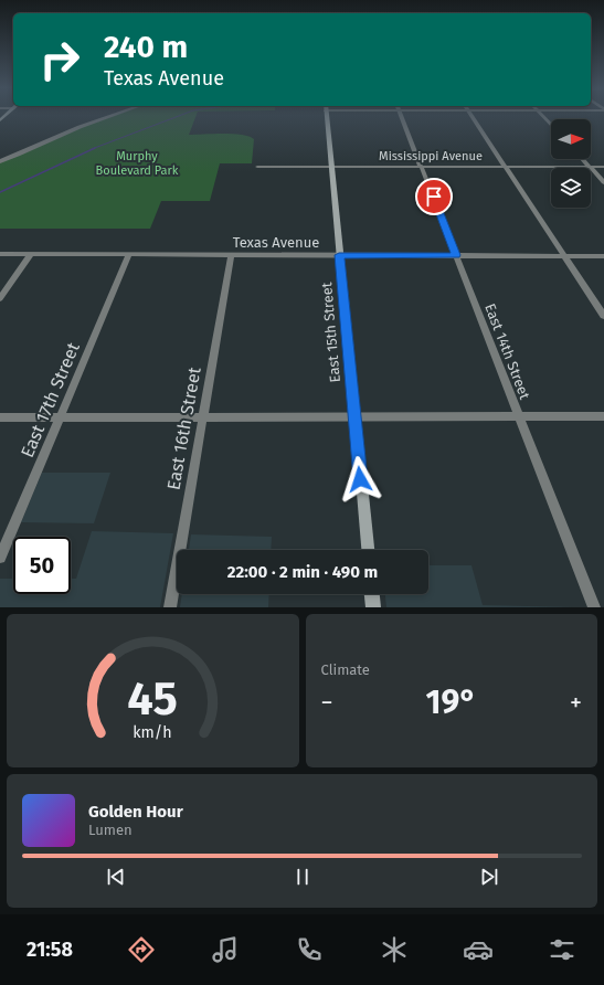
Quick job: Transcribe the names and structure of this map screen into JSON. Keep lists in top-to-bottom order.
{
  "streets": {
    "main road": ["East 15th Street"],
    "street": [
      "Mississippi Avenue",
      "Texas Avenue",
      "East 14th Street",
      "East 17th Street",
      "East 16th Street"
    ]
  },
  "crossings": [
    ["Mississippi Avenue", "East 15th Street"],
    ["Mississippi Avenue", "East 14th Street"],
    ["Texas Avenue", "East 15th Street"],
    ["Texas Avenue", "East 14th Street"],
    ["Texas Avenue", "East 17th Street"],
    ["Texas Avenue", "East 16th Street"]
  ],
  "parks": ["Murphy Boulevard Park"],
  "north": "right",
  "page": {
    "turn": ["240 m", "Texas Avenue"],
    "limit": "50",
    "trip": "22:00 · 2 min · 490 m",
    "tile": "Climate",
    "heat": ["−", "19°", "+"],
    "song": ["Golden Hour", "Lumen"],
    "tabs": "21:58",
    "gauge": ["45", "km/h"]
  }
}
